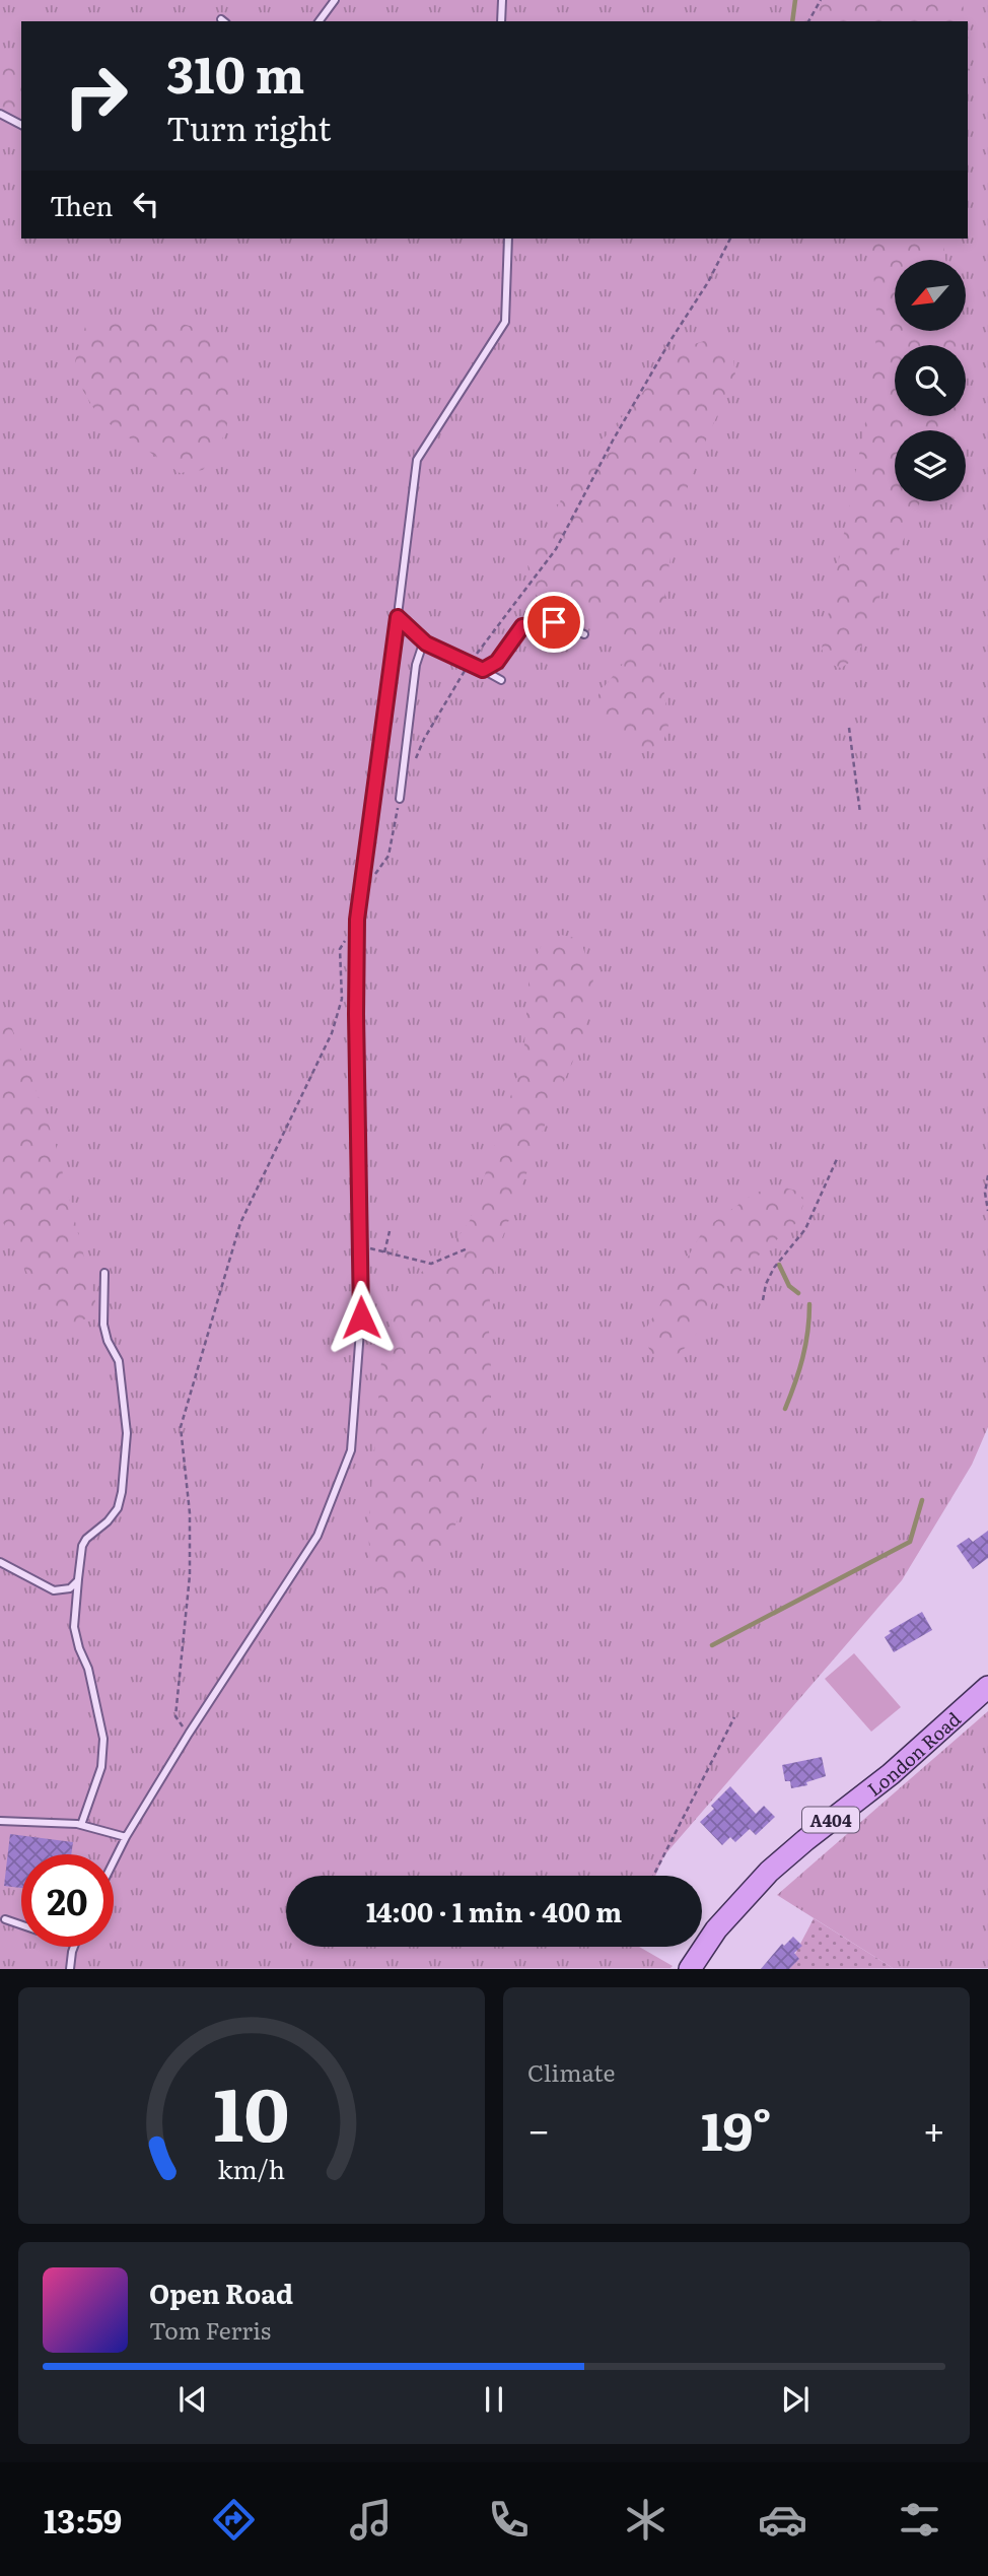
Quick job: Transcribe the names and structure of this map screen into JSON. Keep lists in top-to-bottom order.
{
  "streets": {
    "main road": ["London Road", "A404"]
  },
  "north": "bottom left",
  "page": {
    "turn": ["310 m", "Turn right"],
    "then": "Then",
    "limit": "20",
    "trip": "14:00 · 1 min · 400 m",
    "tile": "Climate",
    "heat": ["−", "19°", "+"],
    "song": ["Open Road", "Tom Ferris"],
    "tabs": "13:59",
    "gauge": ["10", "km/h"]
  }
}
